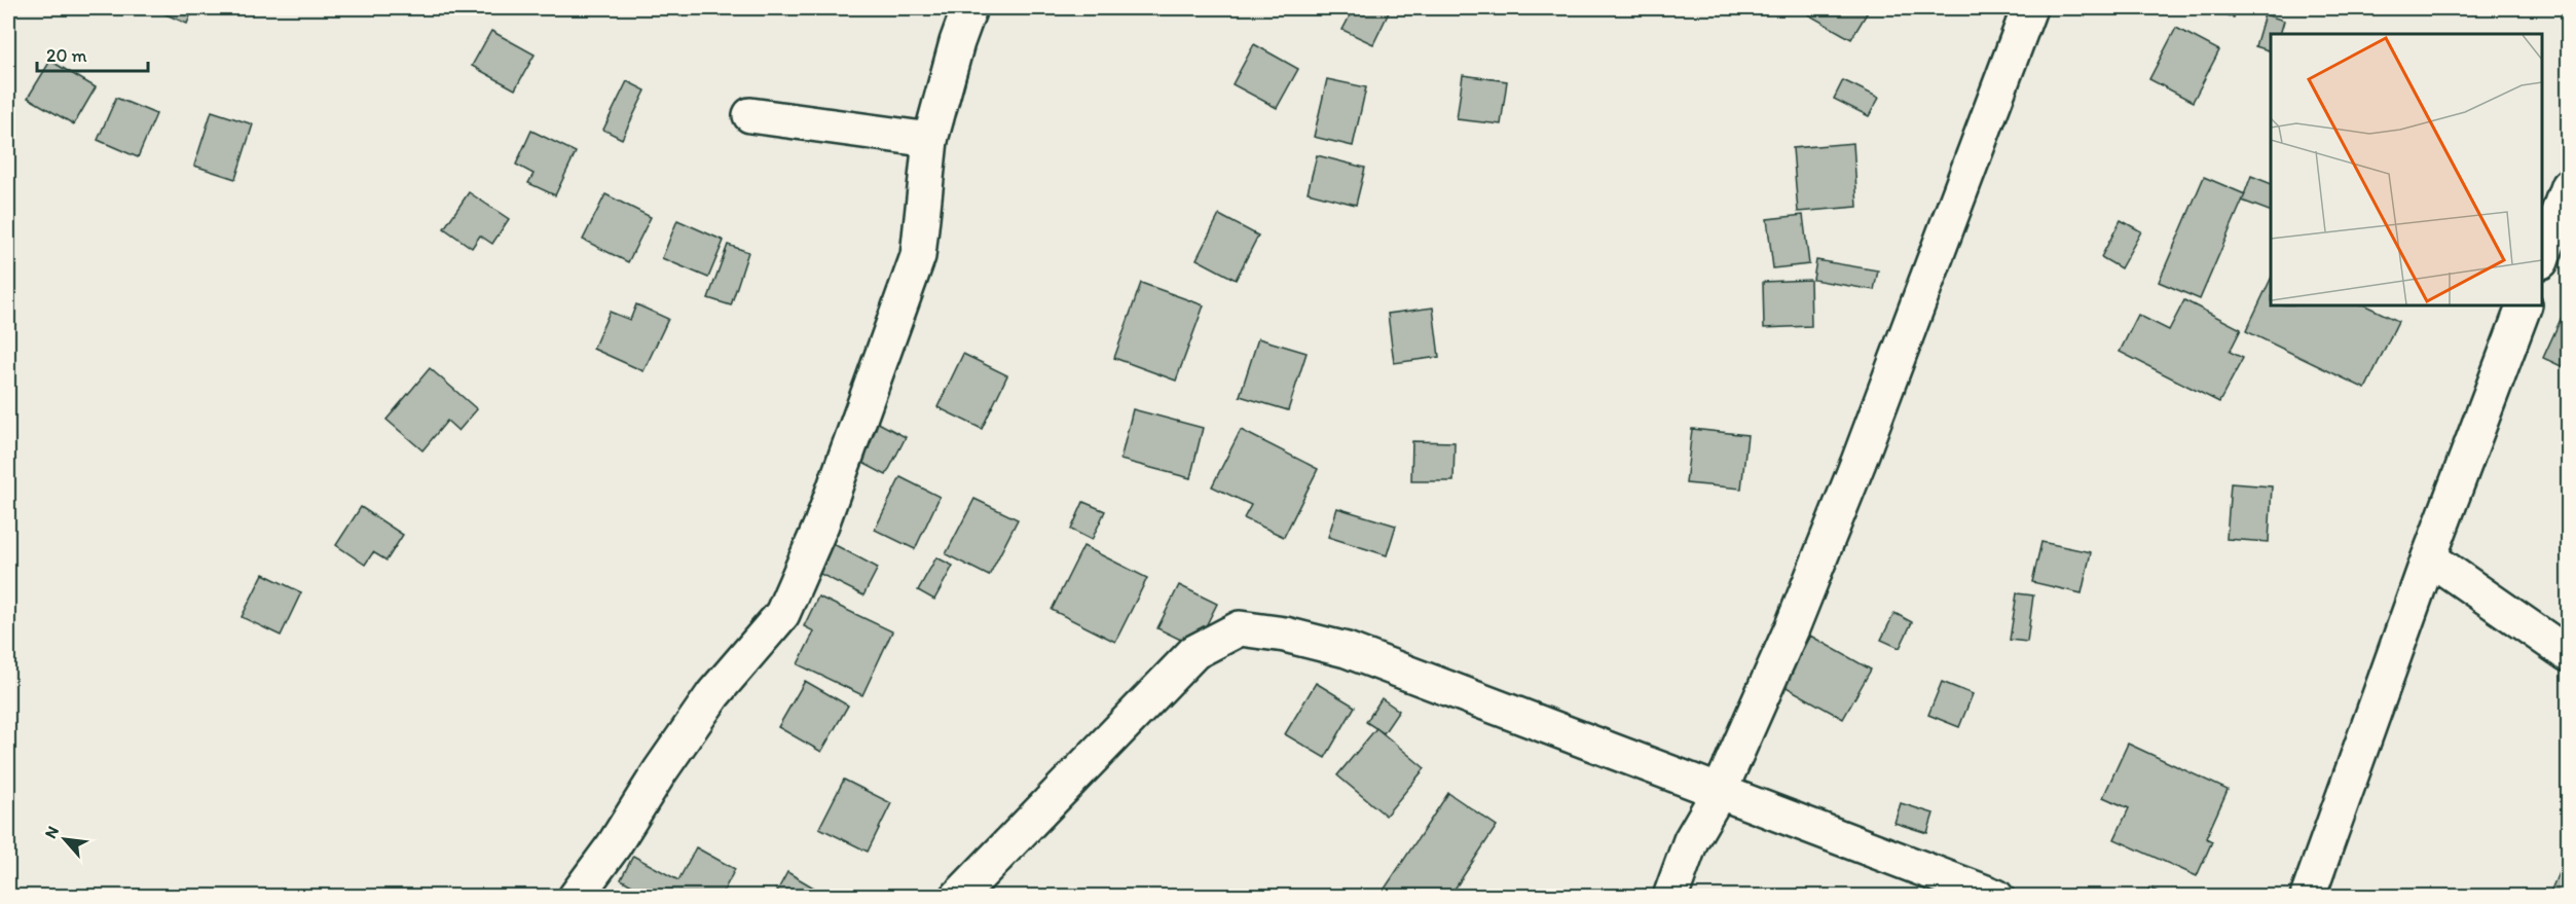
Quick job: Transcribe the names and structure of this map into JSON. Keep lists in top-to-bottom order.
{
  "scale_bar": "20 m",
  "north": "top left"
}
